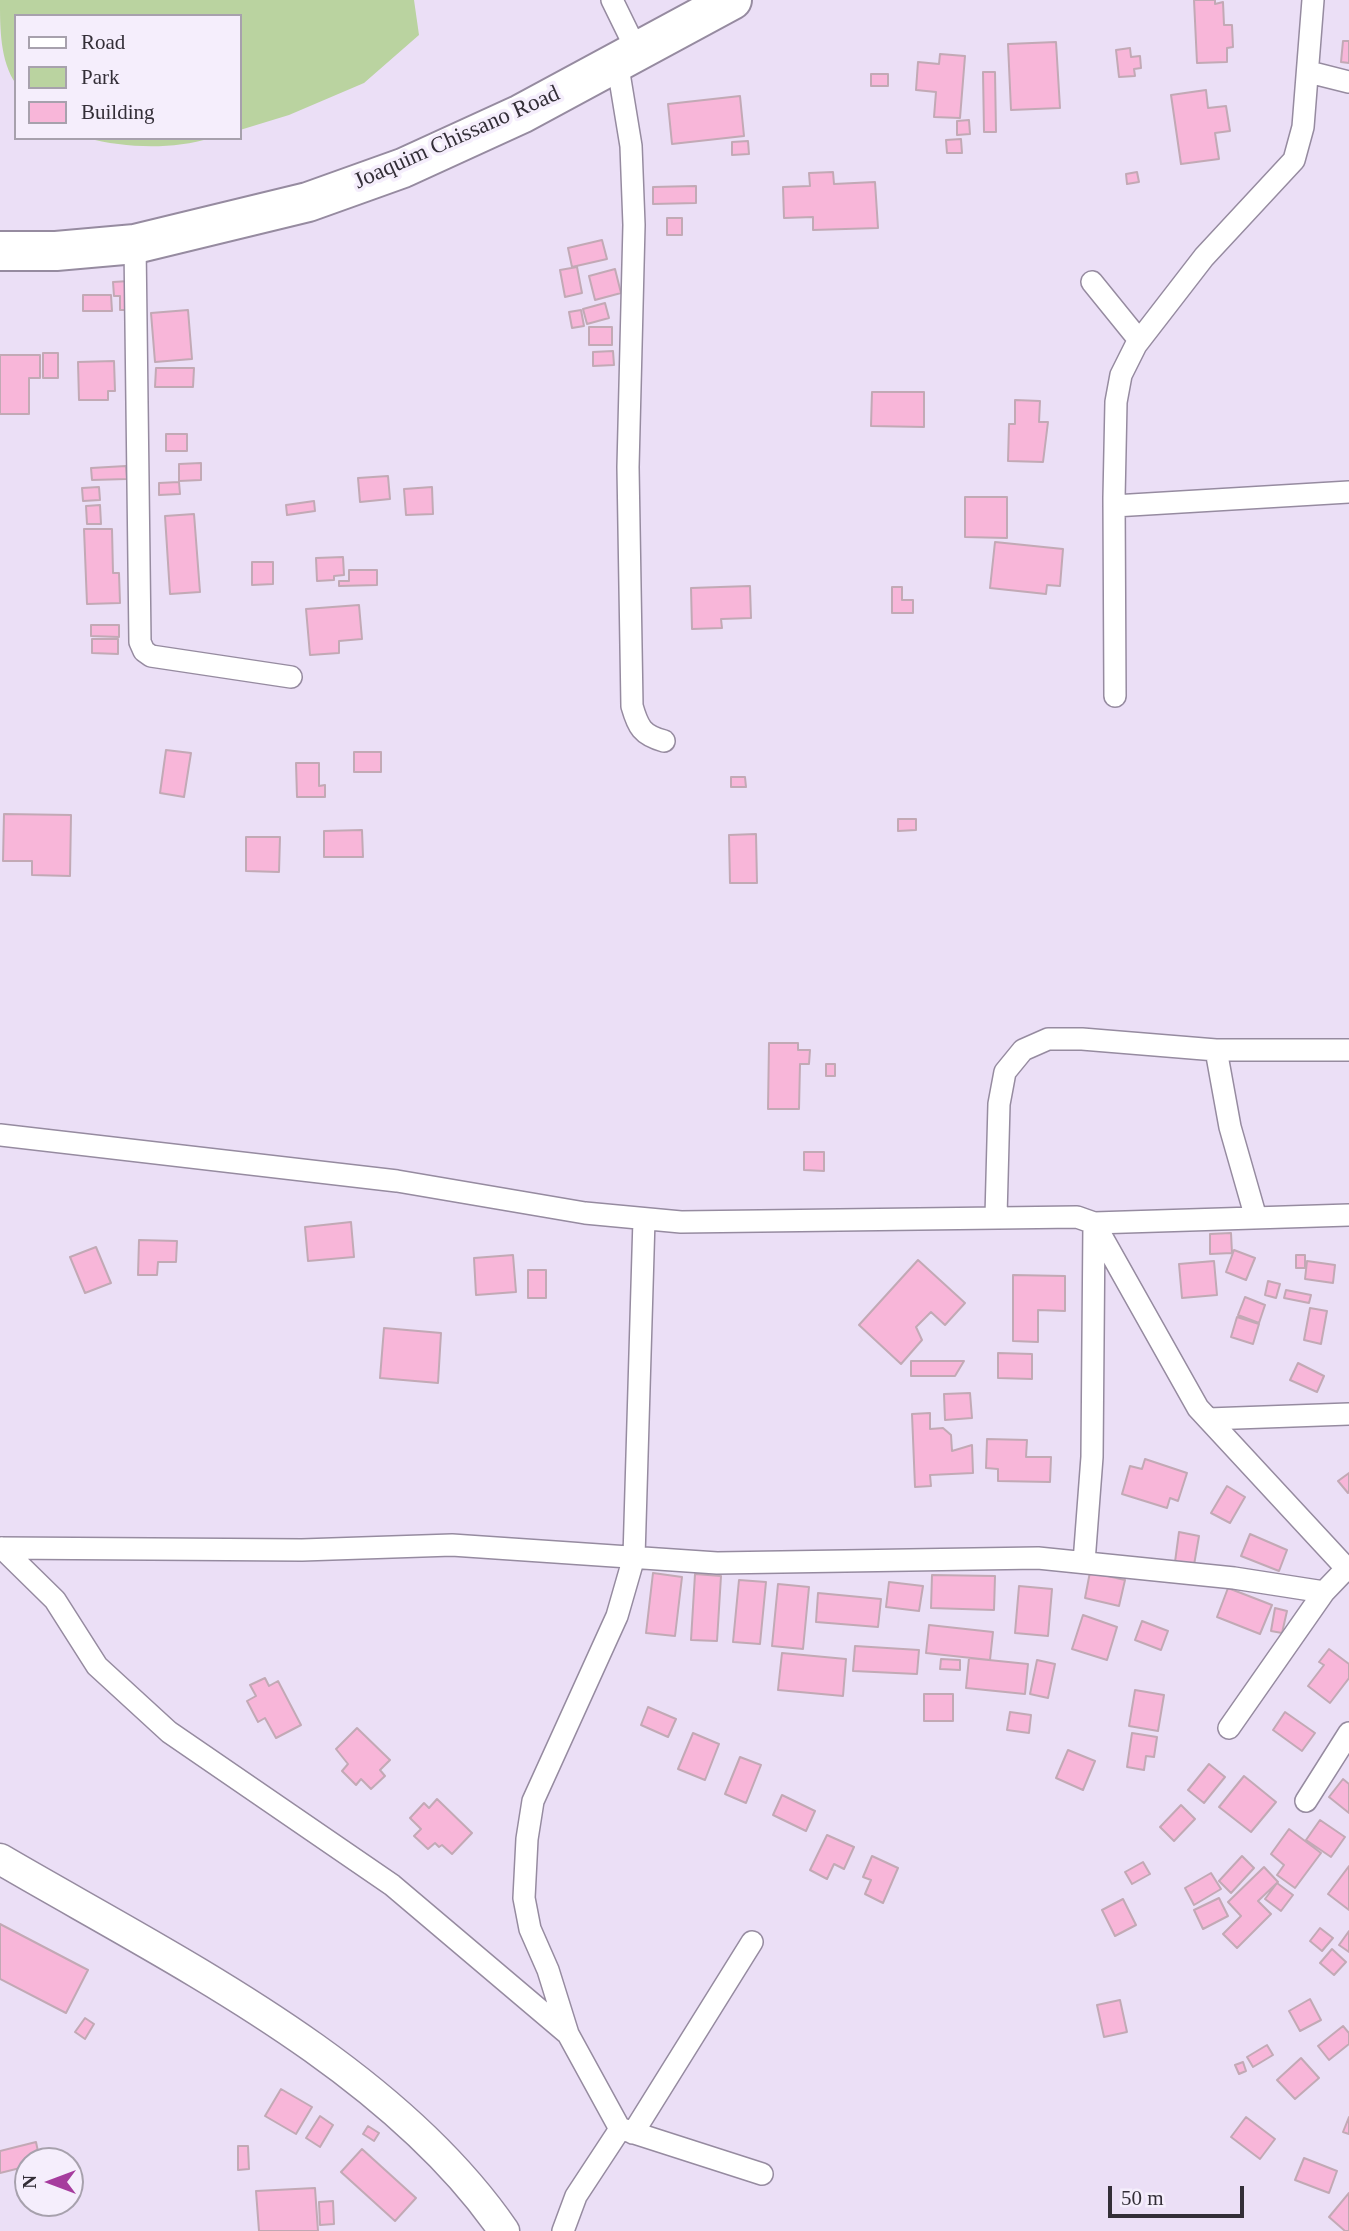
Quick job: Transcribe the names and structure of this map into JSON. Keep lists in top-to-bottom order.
{
  "streets": {
    "highway": ["Joaquim Chissano Road"]
  },
  "legend": ["Road", "Park", "Building"],
  "scale_bar": "50 m",
  "north": "left"
}
